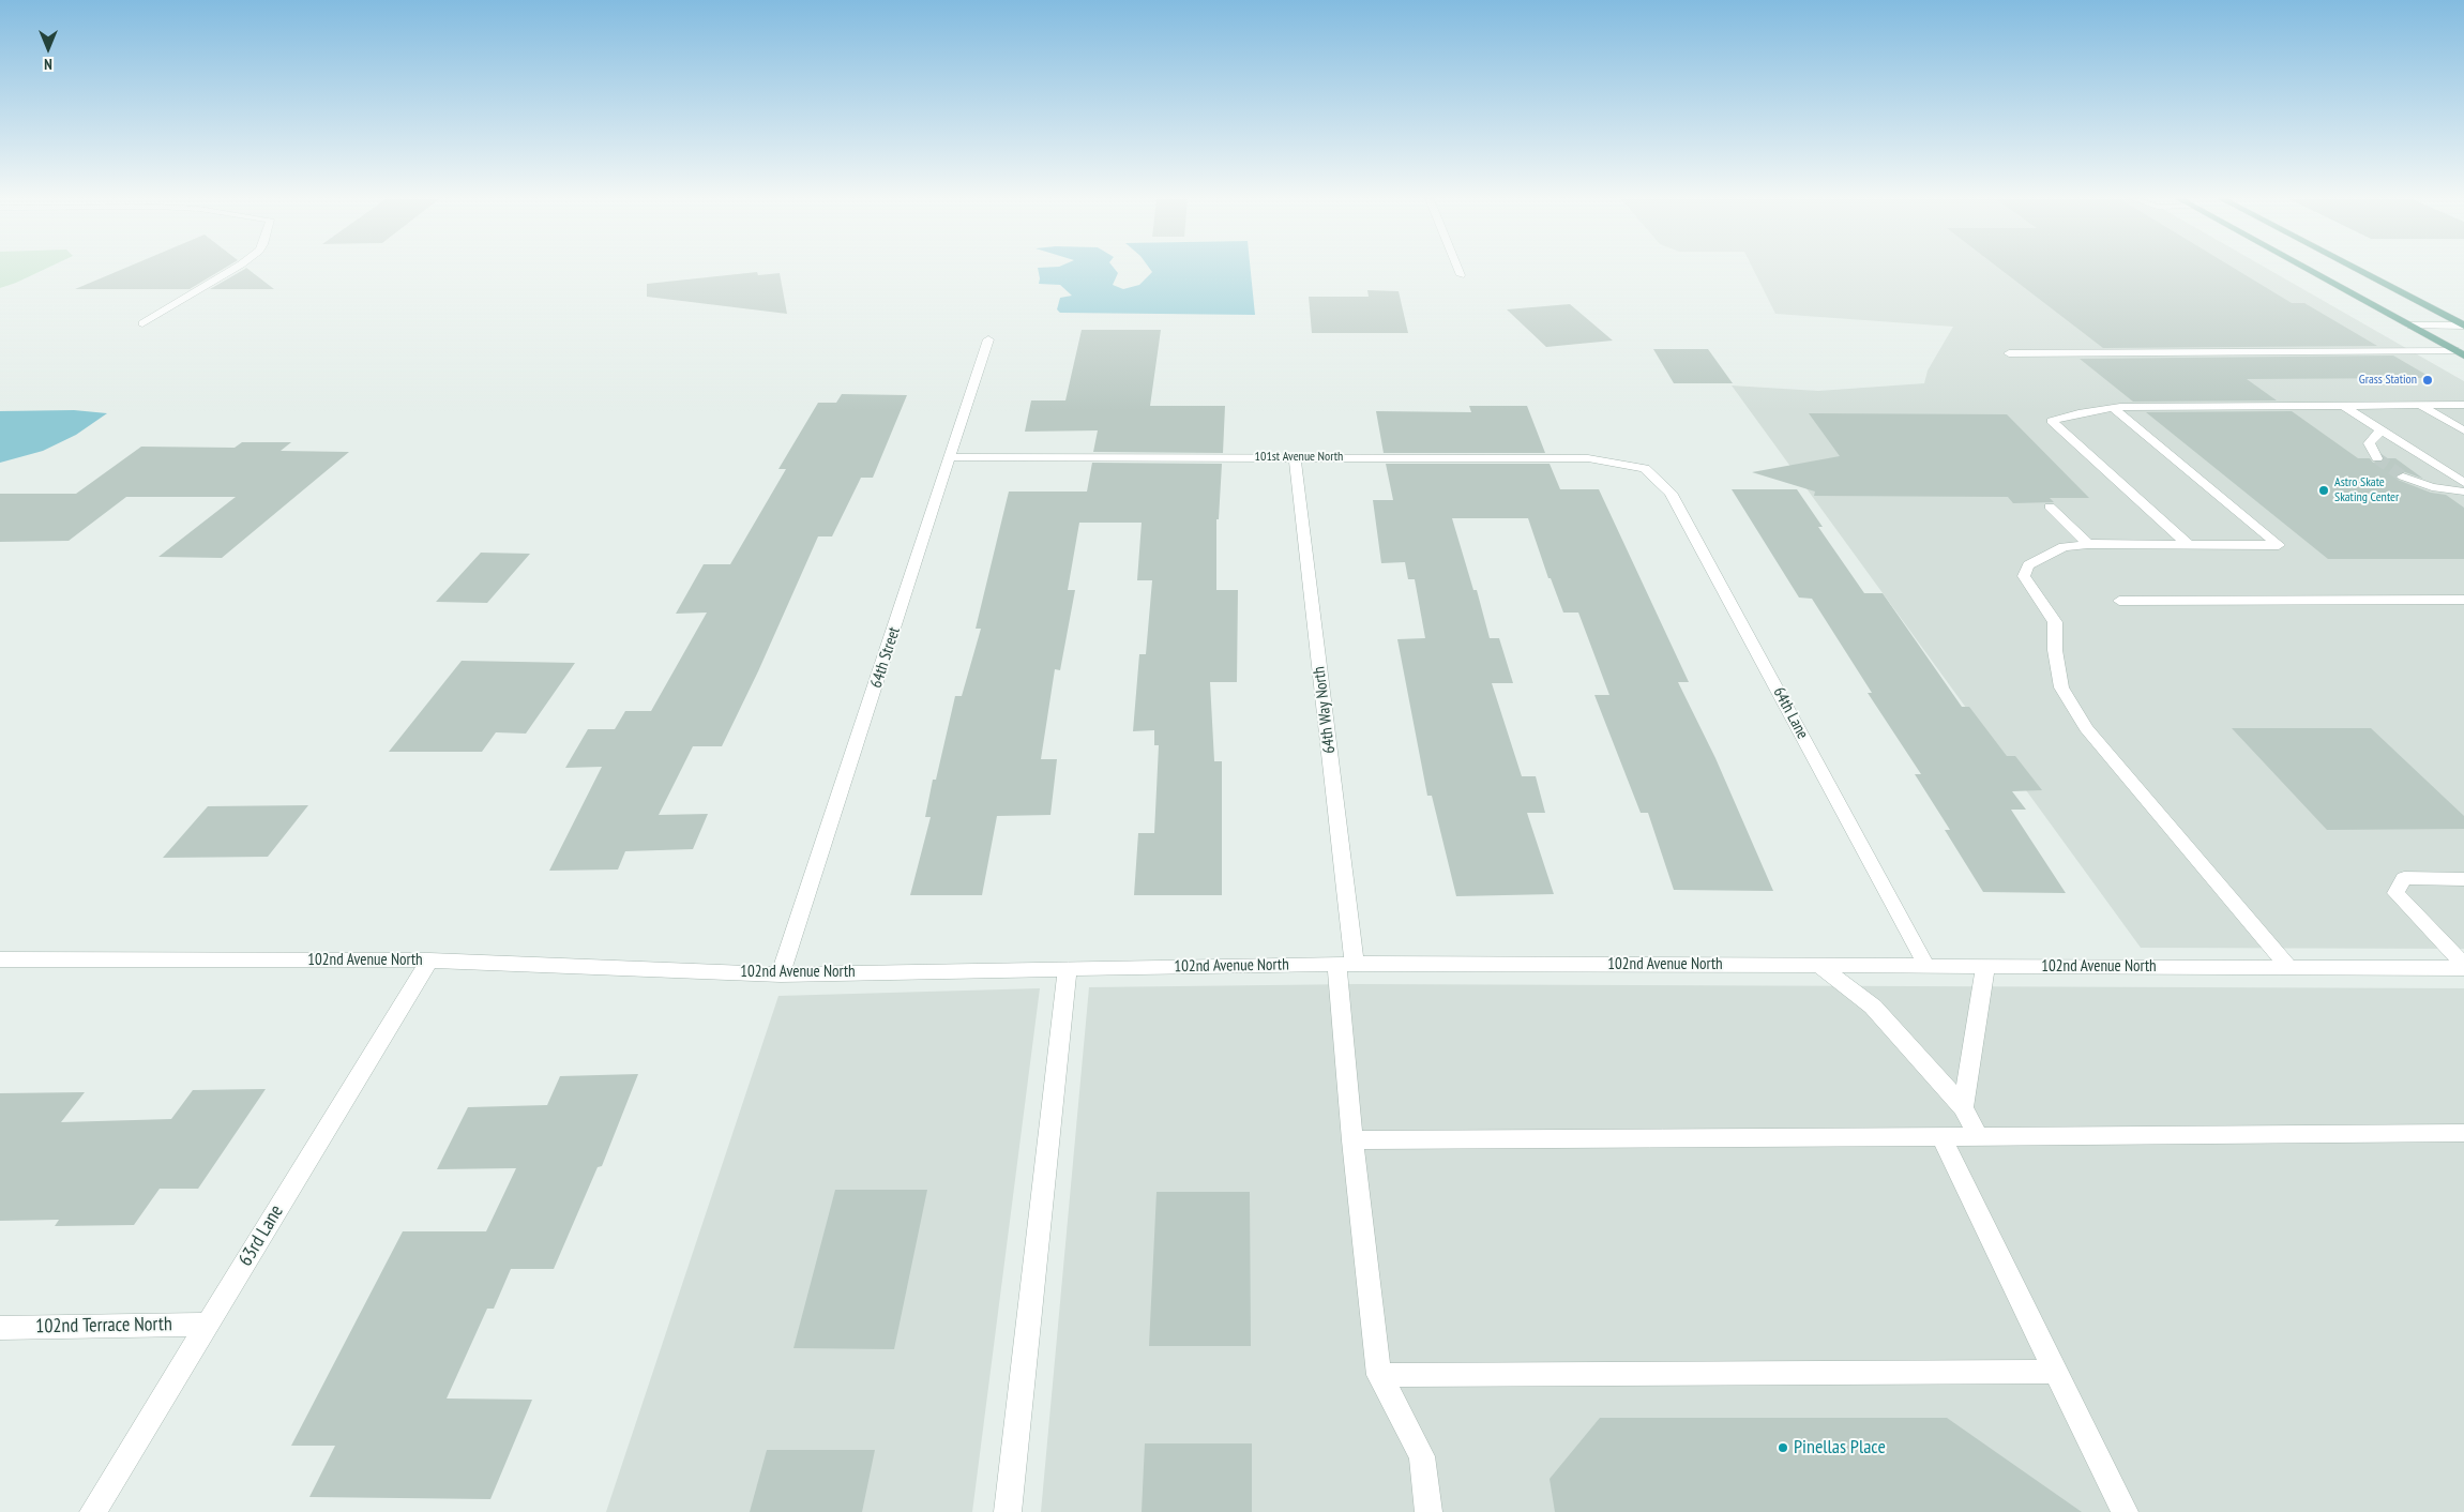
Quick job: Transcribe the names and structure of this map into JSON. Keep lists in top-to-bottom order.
{
  "streets": {
    "street": [
      "101st Avenue North",
      "64th Street",
      "64th Way North",
      "64th Lane",
      "102nd Avenue North",
      "63rd Lane",
      "102nd Terrace North"
    ]
  },
  "crossings": [
    ["101st Avenue North", "64th Street"],
    ["101st Avenue North", "64th Way North"],
    ["101st Avenue North", "64th Lane"],
    ["64th Street", "102nd Avenue North"],
    ["64th Way North", "102nd Avenue North"],
    ["64th Lane", "102nd Avenue North"],
    ["102nd Avenue North", "63rd Lane"],
    ["63rd Lane", "102nd Terrace North"]
  ],
  "places": ["Grass Station", "Astro Skate Skating Center", "Pinellas Place"],
  "north": "bottom"
}
